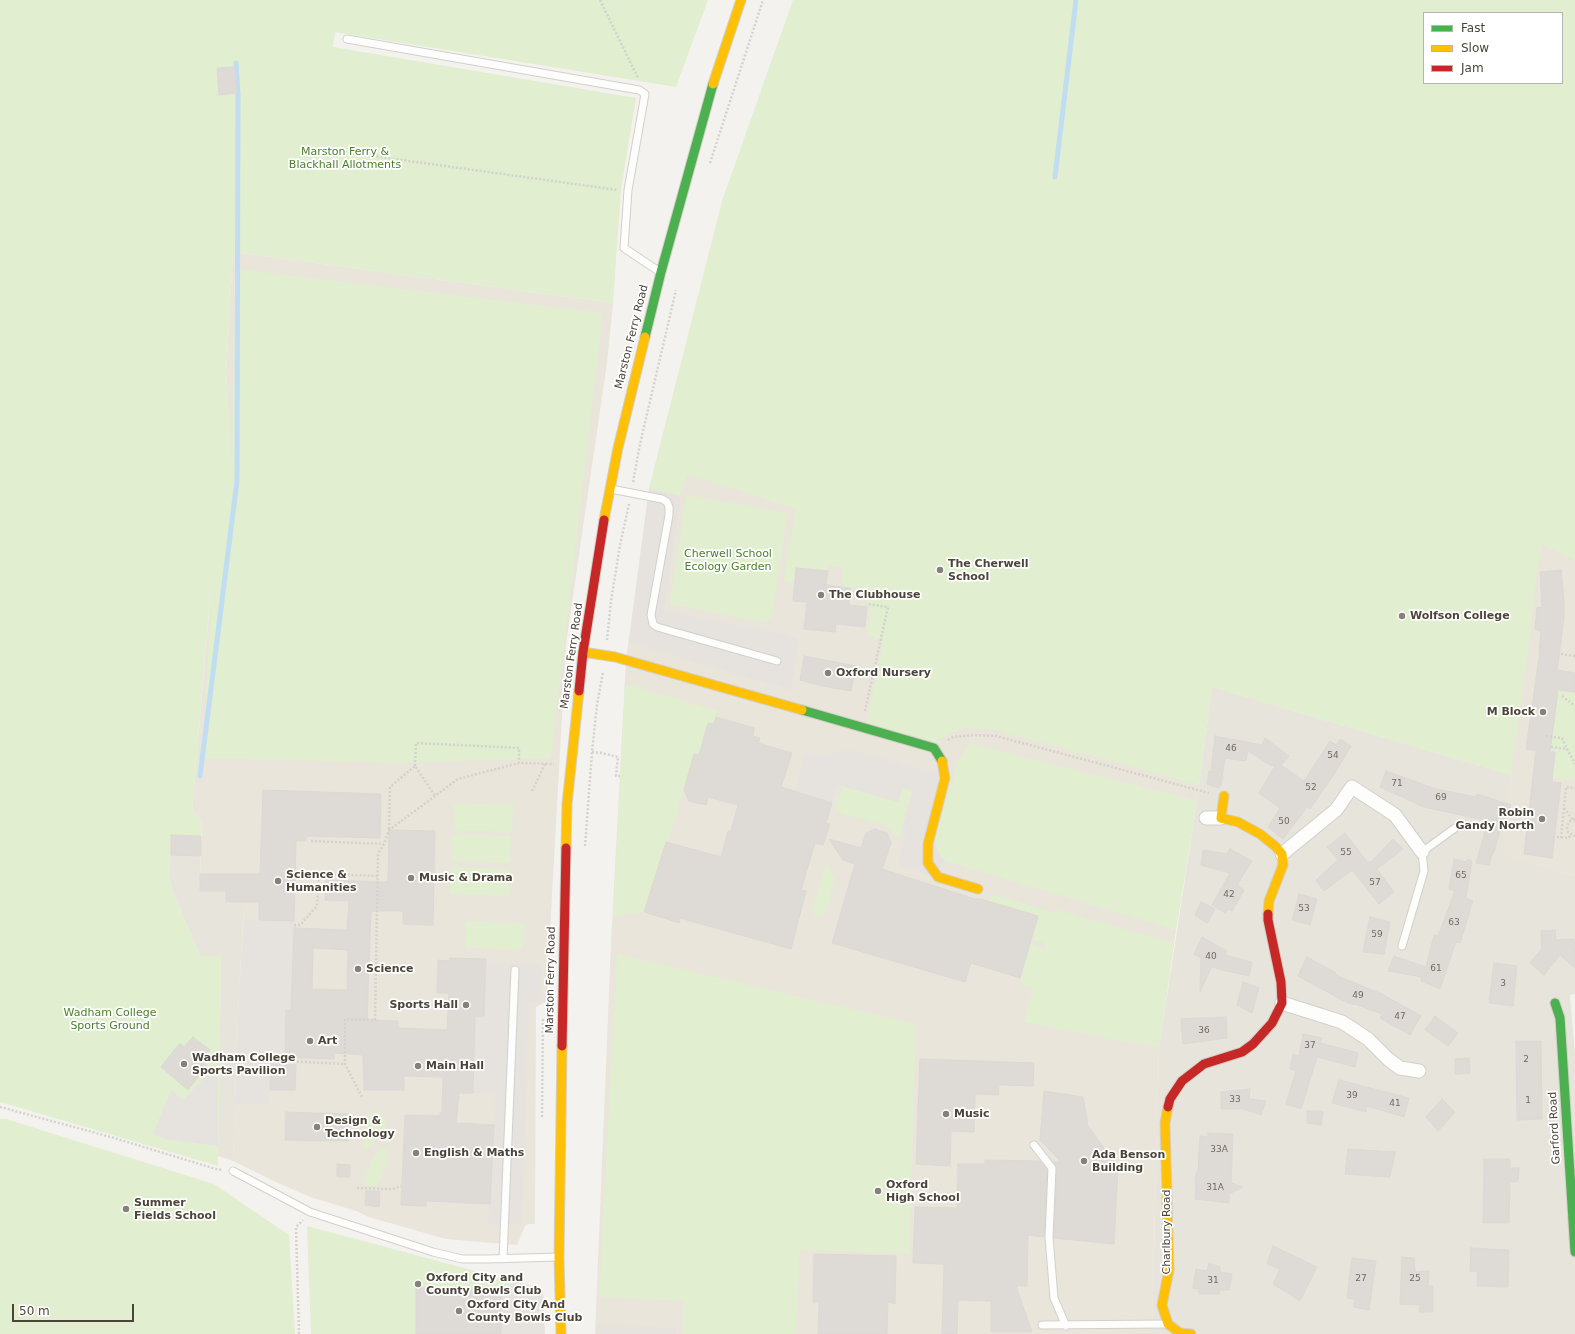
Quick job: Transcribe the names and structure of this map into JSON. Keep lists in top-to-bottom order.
{
  "streets": {
    "street": ["Marston Ferry Road", "Garford Road", "Charlbury Road"]
  },
  "parks": ["Marston Ferry & Blackhall Allotments", "Cherwell School Ecology Garden", "Wadham College Sports Ground"],
  "places": [
    "The Cherwell School",
    "The Clubhouse",
    "Wolfson College",
    "Oxford Nursery",
    "M Block",
    "Robin Gandy North",
    "Music & Drama",
    "Science & Humanities",
    "Science",
    "Sports Hall",
    "Art",
    "Wadham College Sports Pavilion",
    "Main Hall",
    "Music",
    "Design & Technology",
    "English & Maths",
    "Ada Benson Building",
    "Oxford High School",
    "Summer Fields School",
    "Oxford City and County Bowls Club",
    "Oxford City And County Bowls Club"
  ],
  "house_numbers": [
    "46",
    "54",
    "71",
    "52",
    "69",
    "50",
    "55",
    "65",
    "57",
    "42",
    "53",
    "63",
    "59",
    "40",
    "61",
    "3",
    "49",
    "47",
    "36",
    "37",
    "2",
    "39",
    "33",
    "1",
    "41",
    "33A",
    "31A",
    "27",
    "25",
    "31"
  ],
  "legend": ["Fast", "Slow", "Jam"],
  "scale_bar": "50 m"
}
